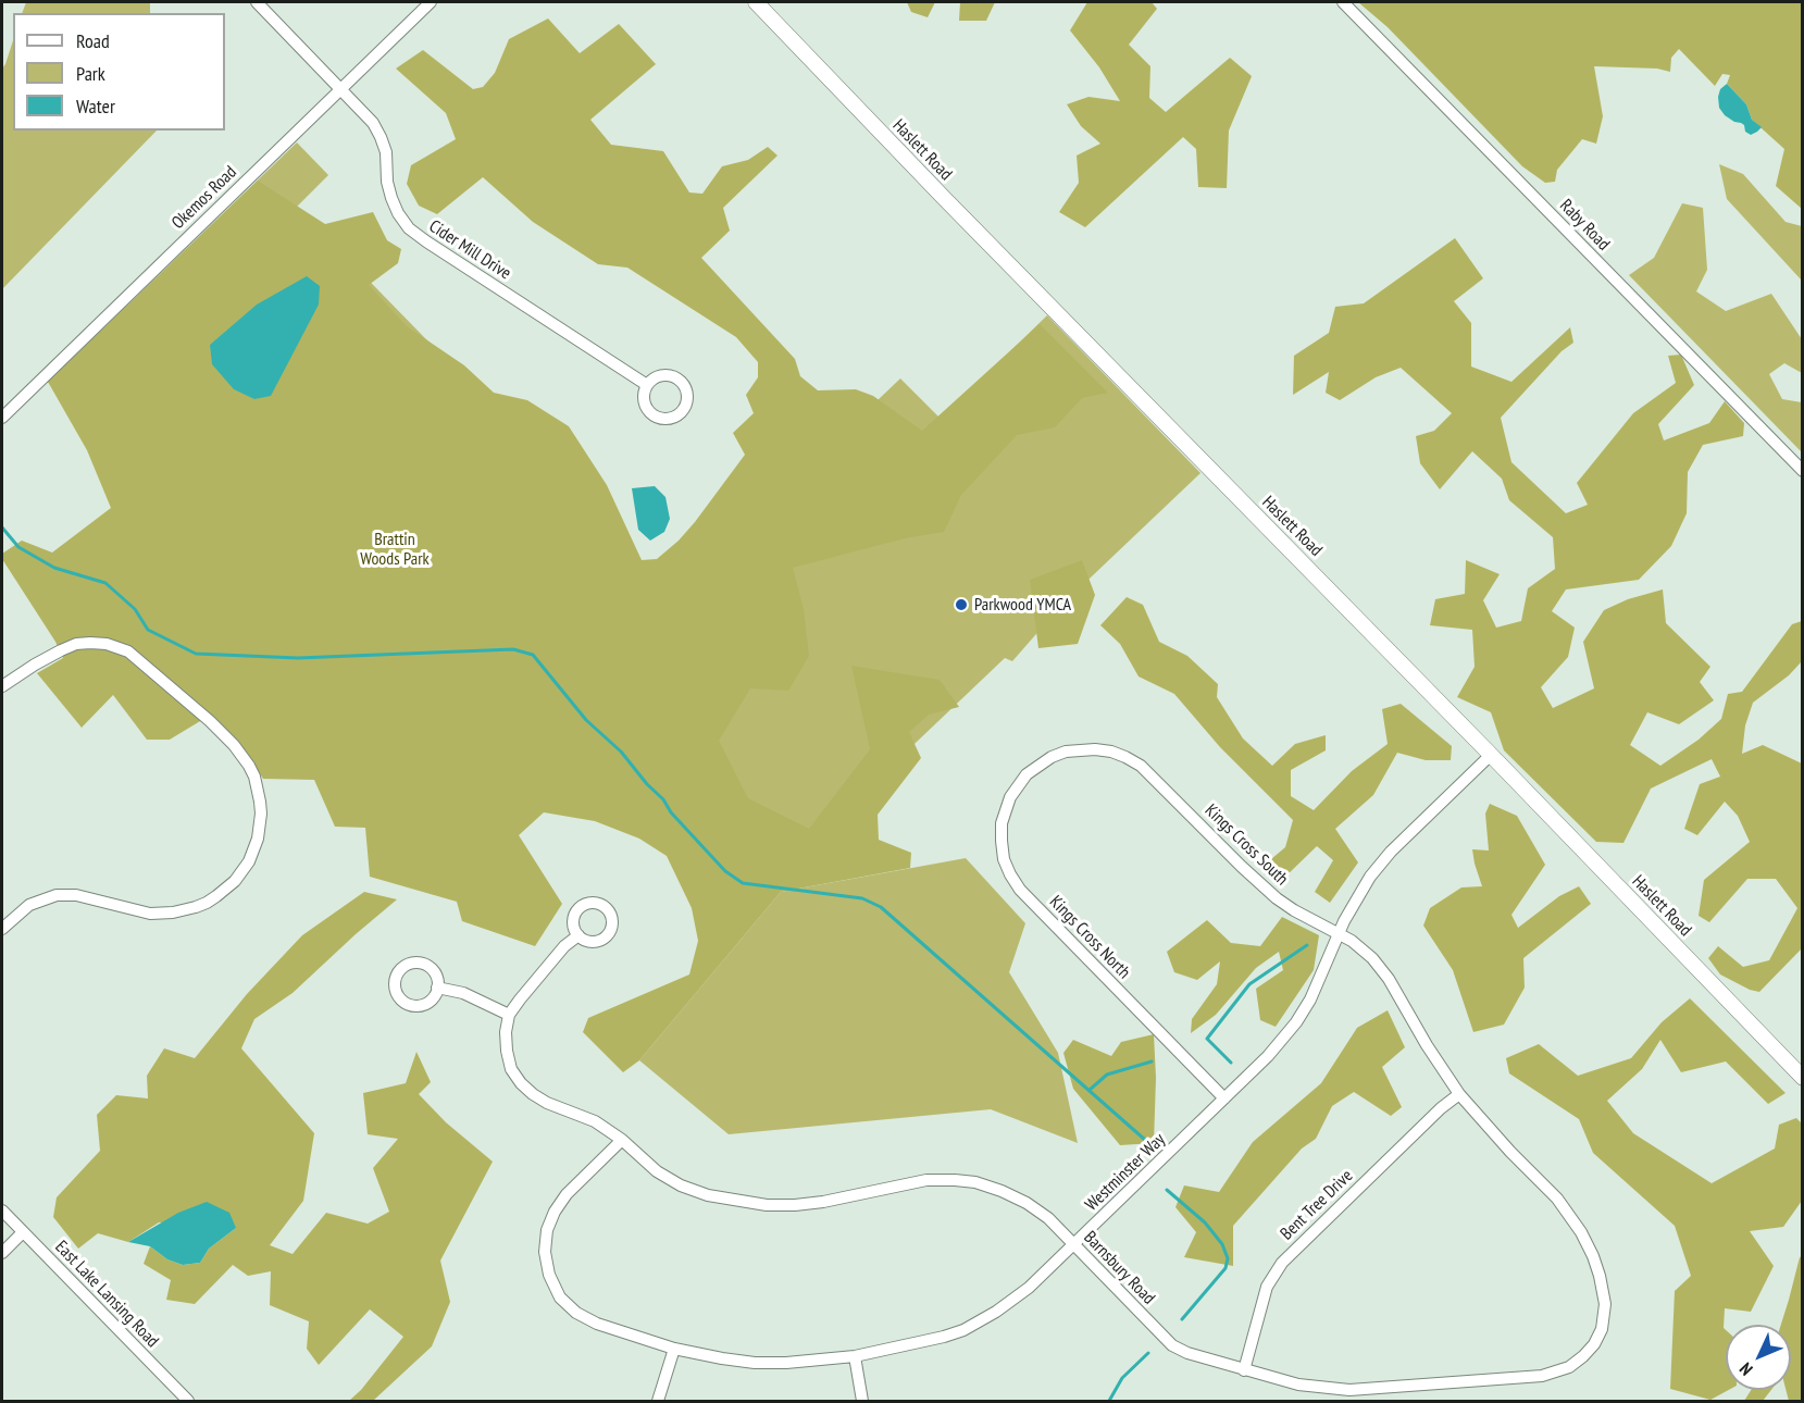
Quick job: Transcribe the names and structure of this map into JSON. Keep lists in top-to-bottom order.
{
  "streets": {
    "main road": ["Haslett Road"],
    "street": [
      "Okemos Road",
      "Raby Road",
      "Cider Mill Drive",
      "Kings Cross South",
      "Kings Cross North",
      "Westminster Way",
      "Bent Tree Drive",
      "Barnsbury Road",
      "East Lake Lansing Road"
    ]
  },
  "crossings": [
    ["Haslett Road", "Westminster Way"],
    ["Okemos Road", "Cider Mill Drive"],
    ["Kings Cross South", "Kings Cross North"],
    ["Kings Cross South", "Westminster Way"],
    ["Kings Cross South", "Bent Tree Drive"],
    ["Kings Cross South", "Barnsbury Road"],
    ["Kings Cross North", "Westminster Way"],
    ["Westminster Way", "Barnsbury Road"],
    ["Bent Tree Drive", "Barnsbury Road"]
  ],
  "parks": ["Brattin Woods Park"],
  "places": ["Parkwood YMCA"],
  "legend": ["Road", "Park", "Water"],
  "north": "bottom left"
}
